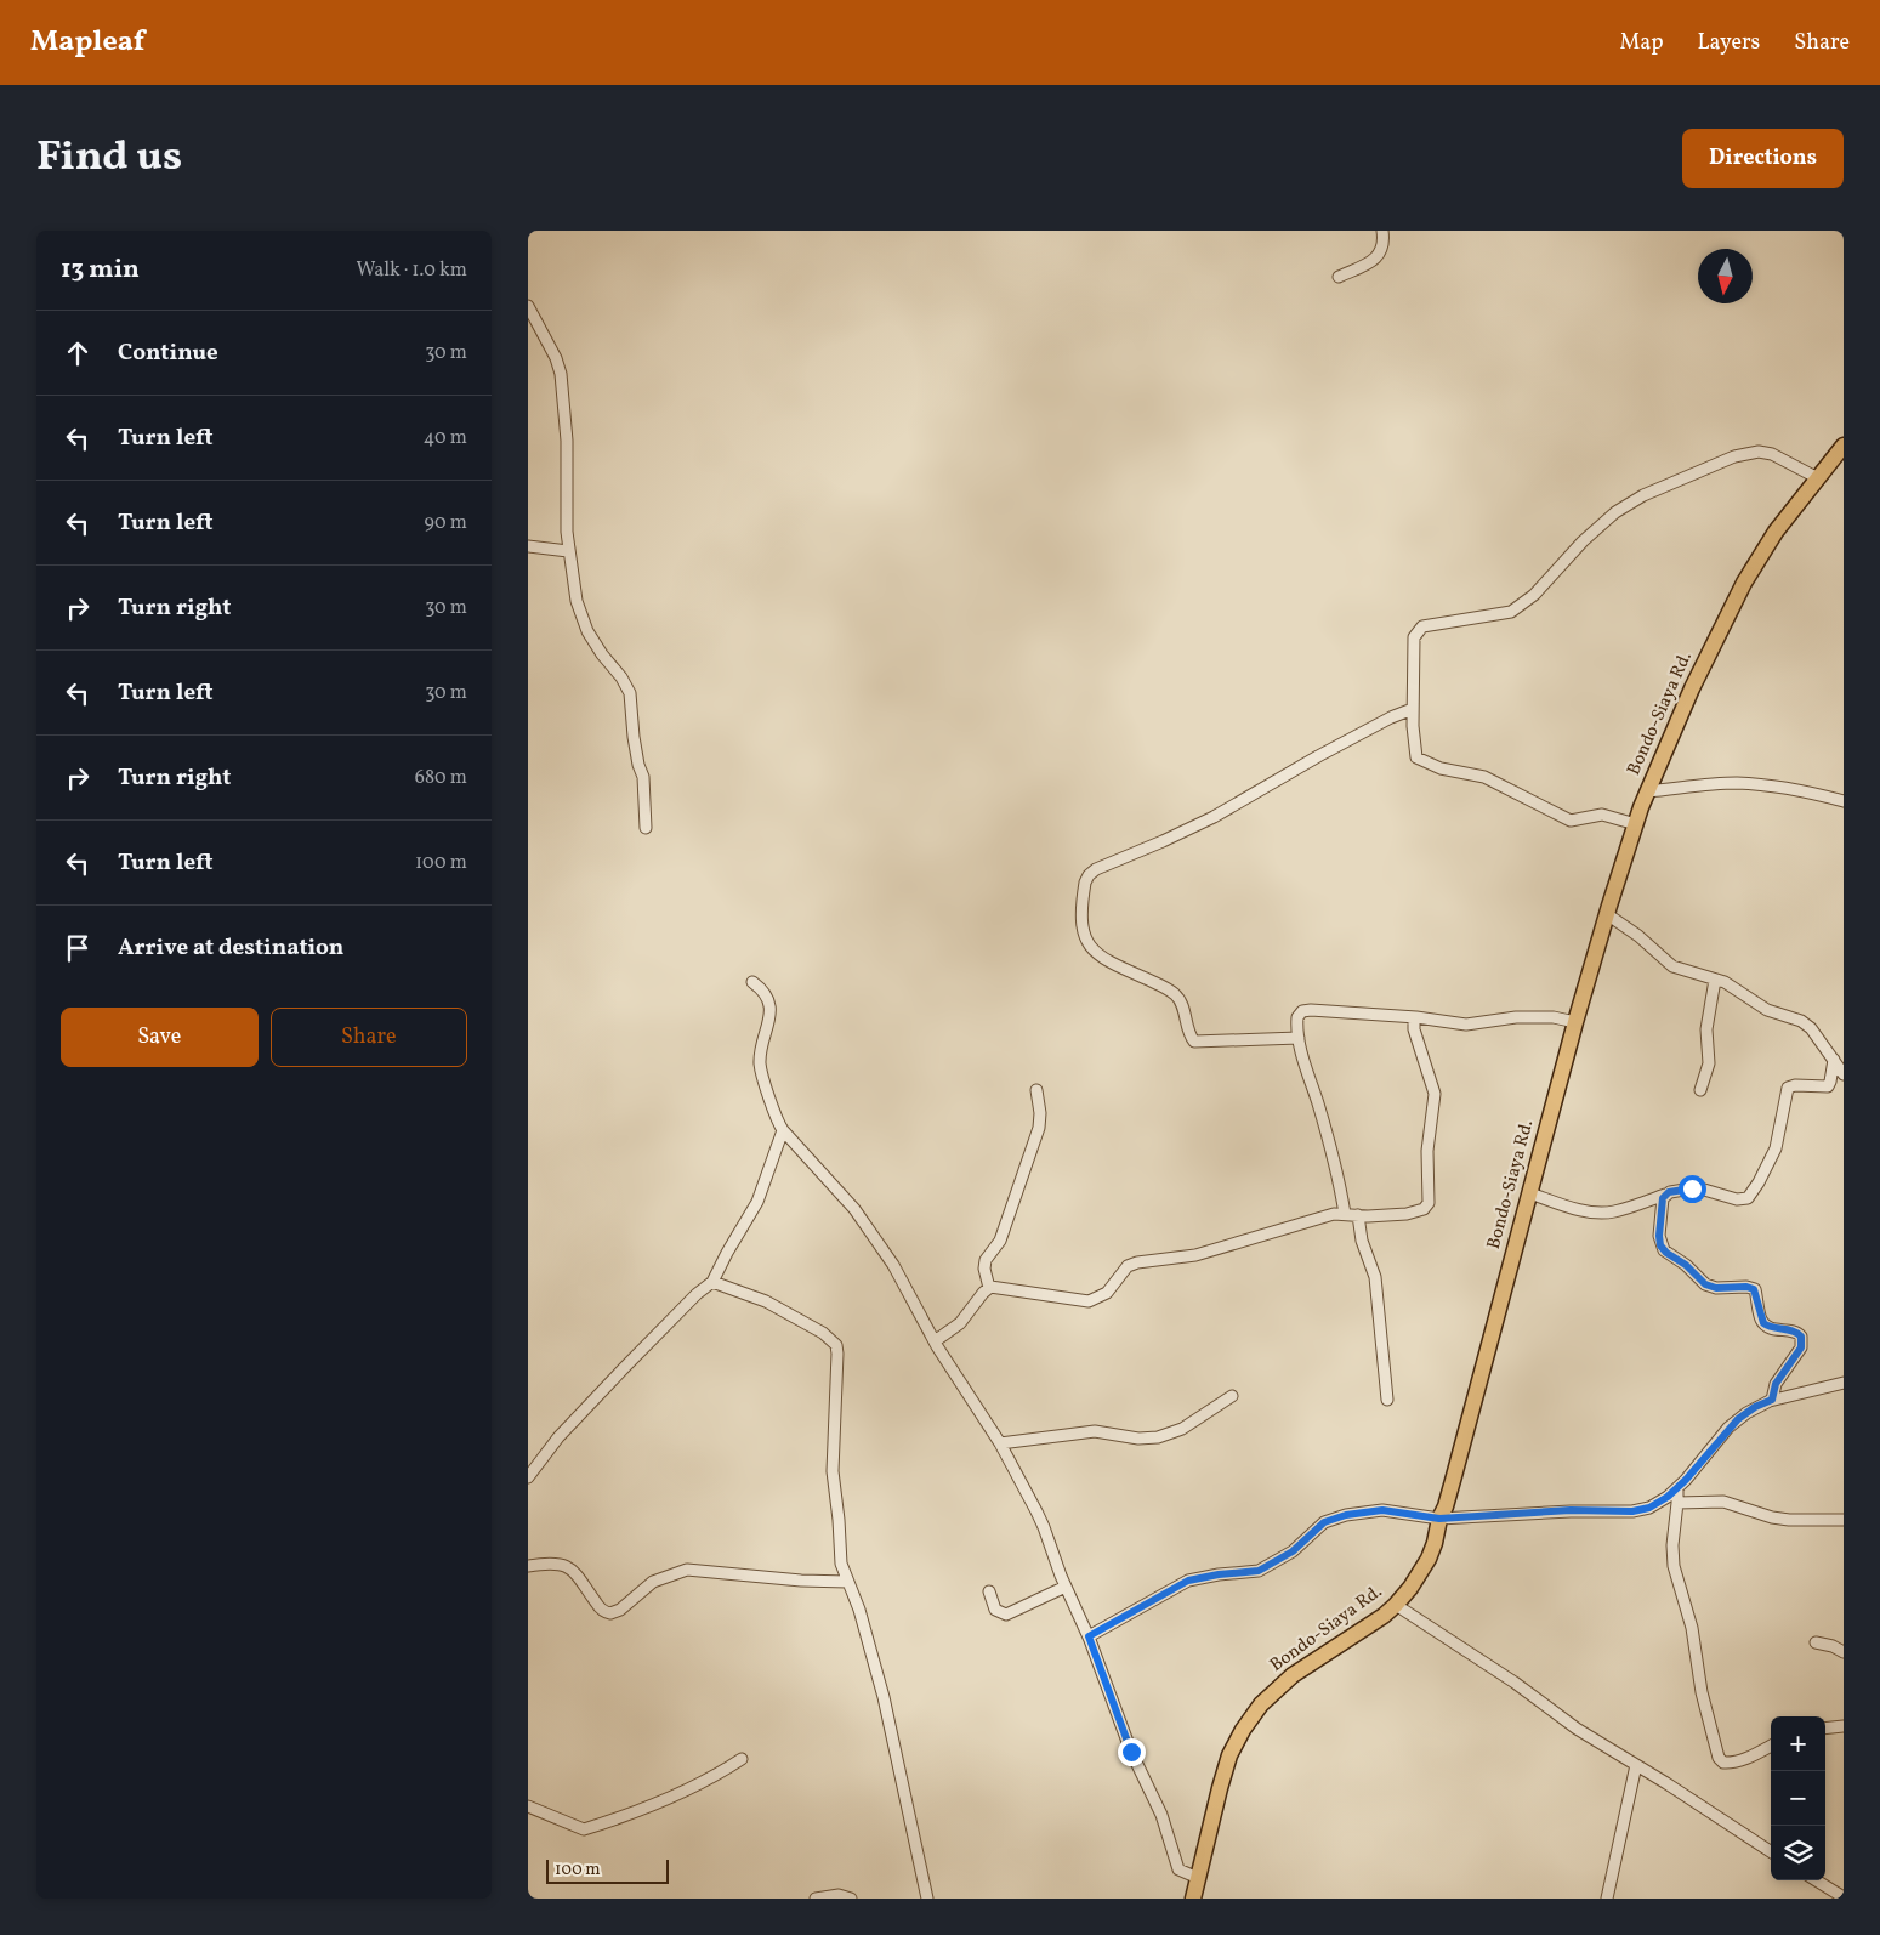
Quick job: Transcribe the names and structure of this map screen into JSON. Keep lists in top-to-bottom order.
{
  "streets": {
    "highway": ["Bondo-Siaya Rd."]
  },
  "scale_bar": "100 m",
  "north": "bottom",
  "page": {
    "header": "Mapleaf",
    "nav": ["Map", "Layers", "Share"],
    "title": "Find us",
    "buttons": [
      "Directions",
      ["Save", "Share"]
    ],
    "heading": ["13 min", "Walk · 1.0 km"],
    "list": [
      ["Continue", "30 m"],
      ["Turn left", "40 m"],
      ["Turn left", "90 m"],
      ["Turn right", "30 m"],
      ["Turn left", "30 m"],
      ["Turn right", "680 m"],
      ["Turn left", "100 m"],
      "Arrive at destination"
    ],
    "map_buttons": ["+", "−"],
    "scale": "100 m"
  }
}
